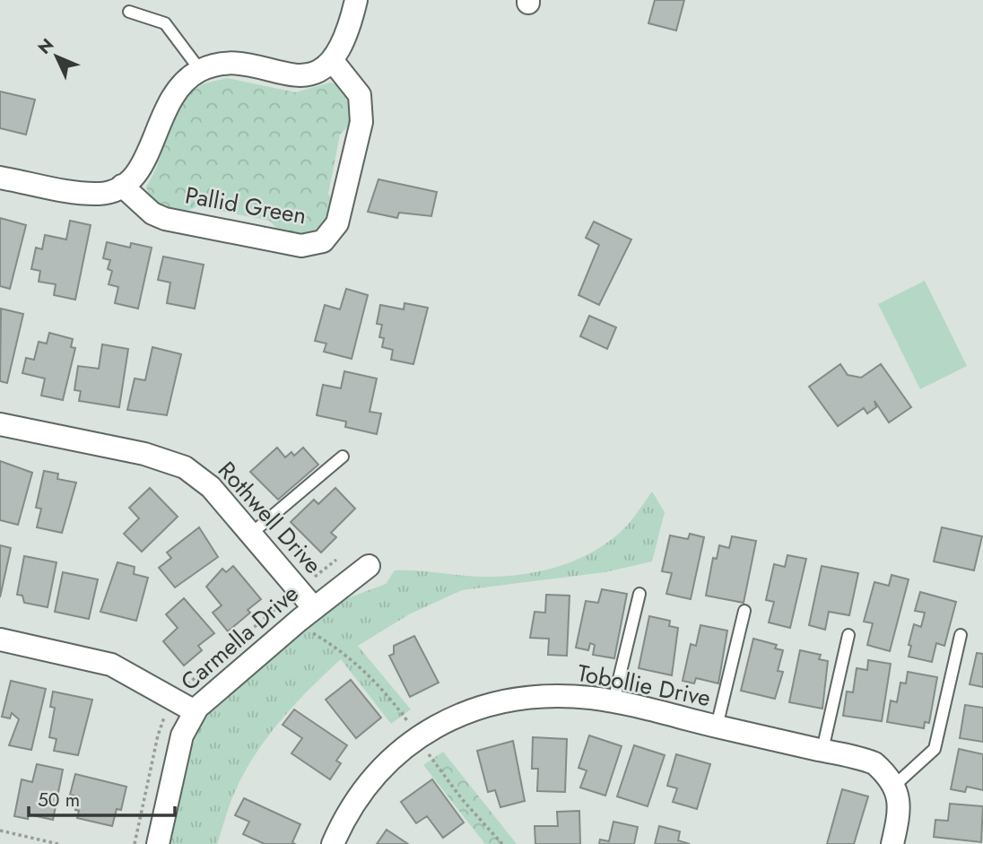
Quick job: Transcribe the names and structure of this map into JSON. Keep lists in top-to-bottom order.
{
  "streets": {
    "street": [
      "Pallid Green",
      "Rothwell Drive",
      "Carmella Drive",
      "Tobollie Drive"
    ]
  },
  "crossings": [
    ["Rothwell Drive", "Carmella Drive"]
  ],
  "scale_bar": "50 m",
  "north": "top left"
}
